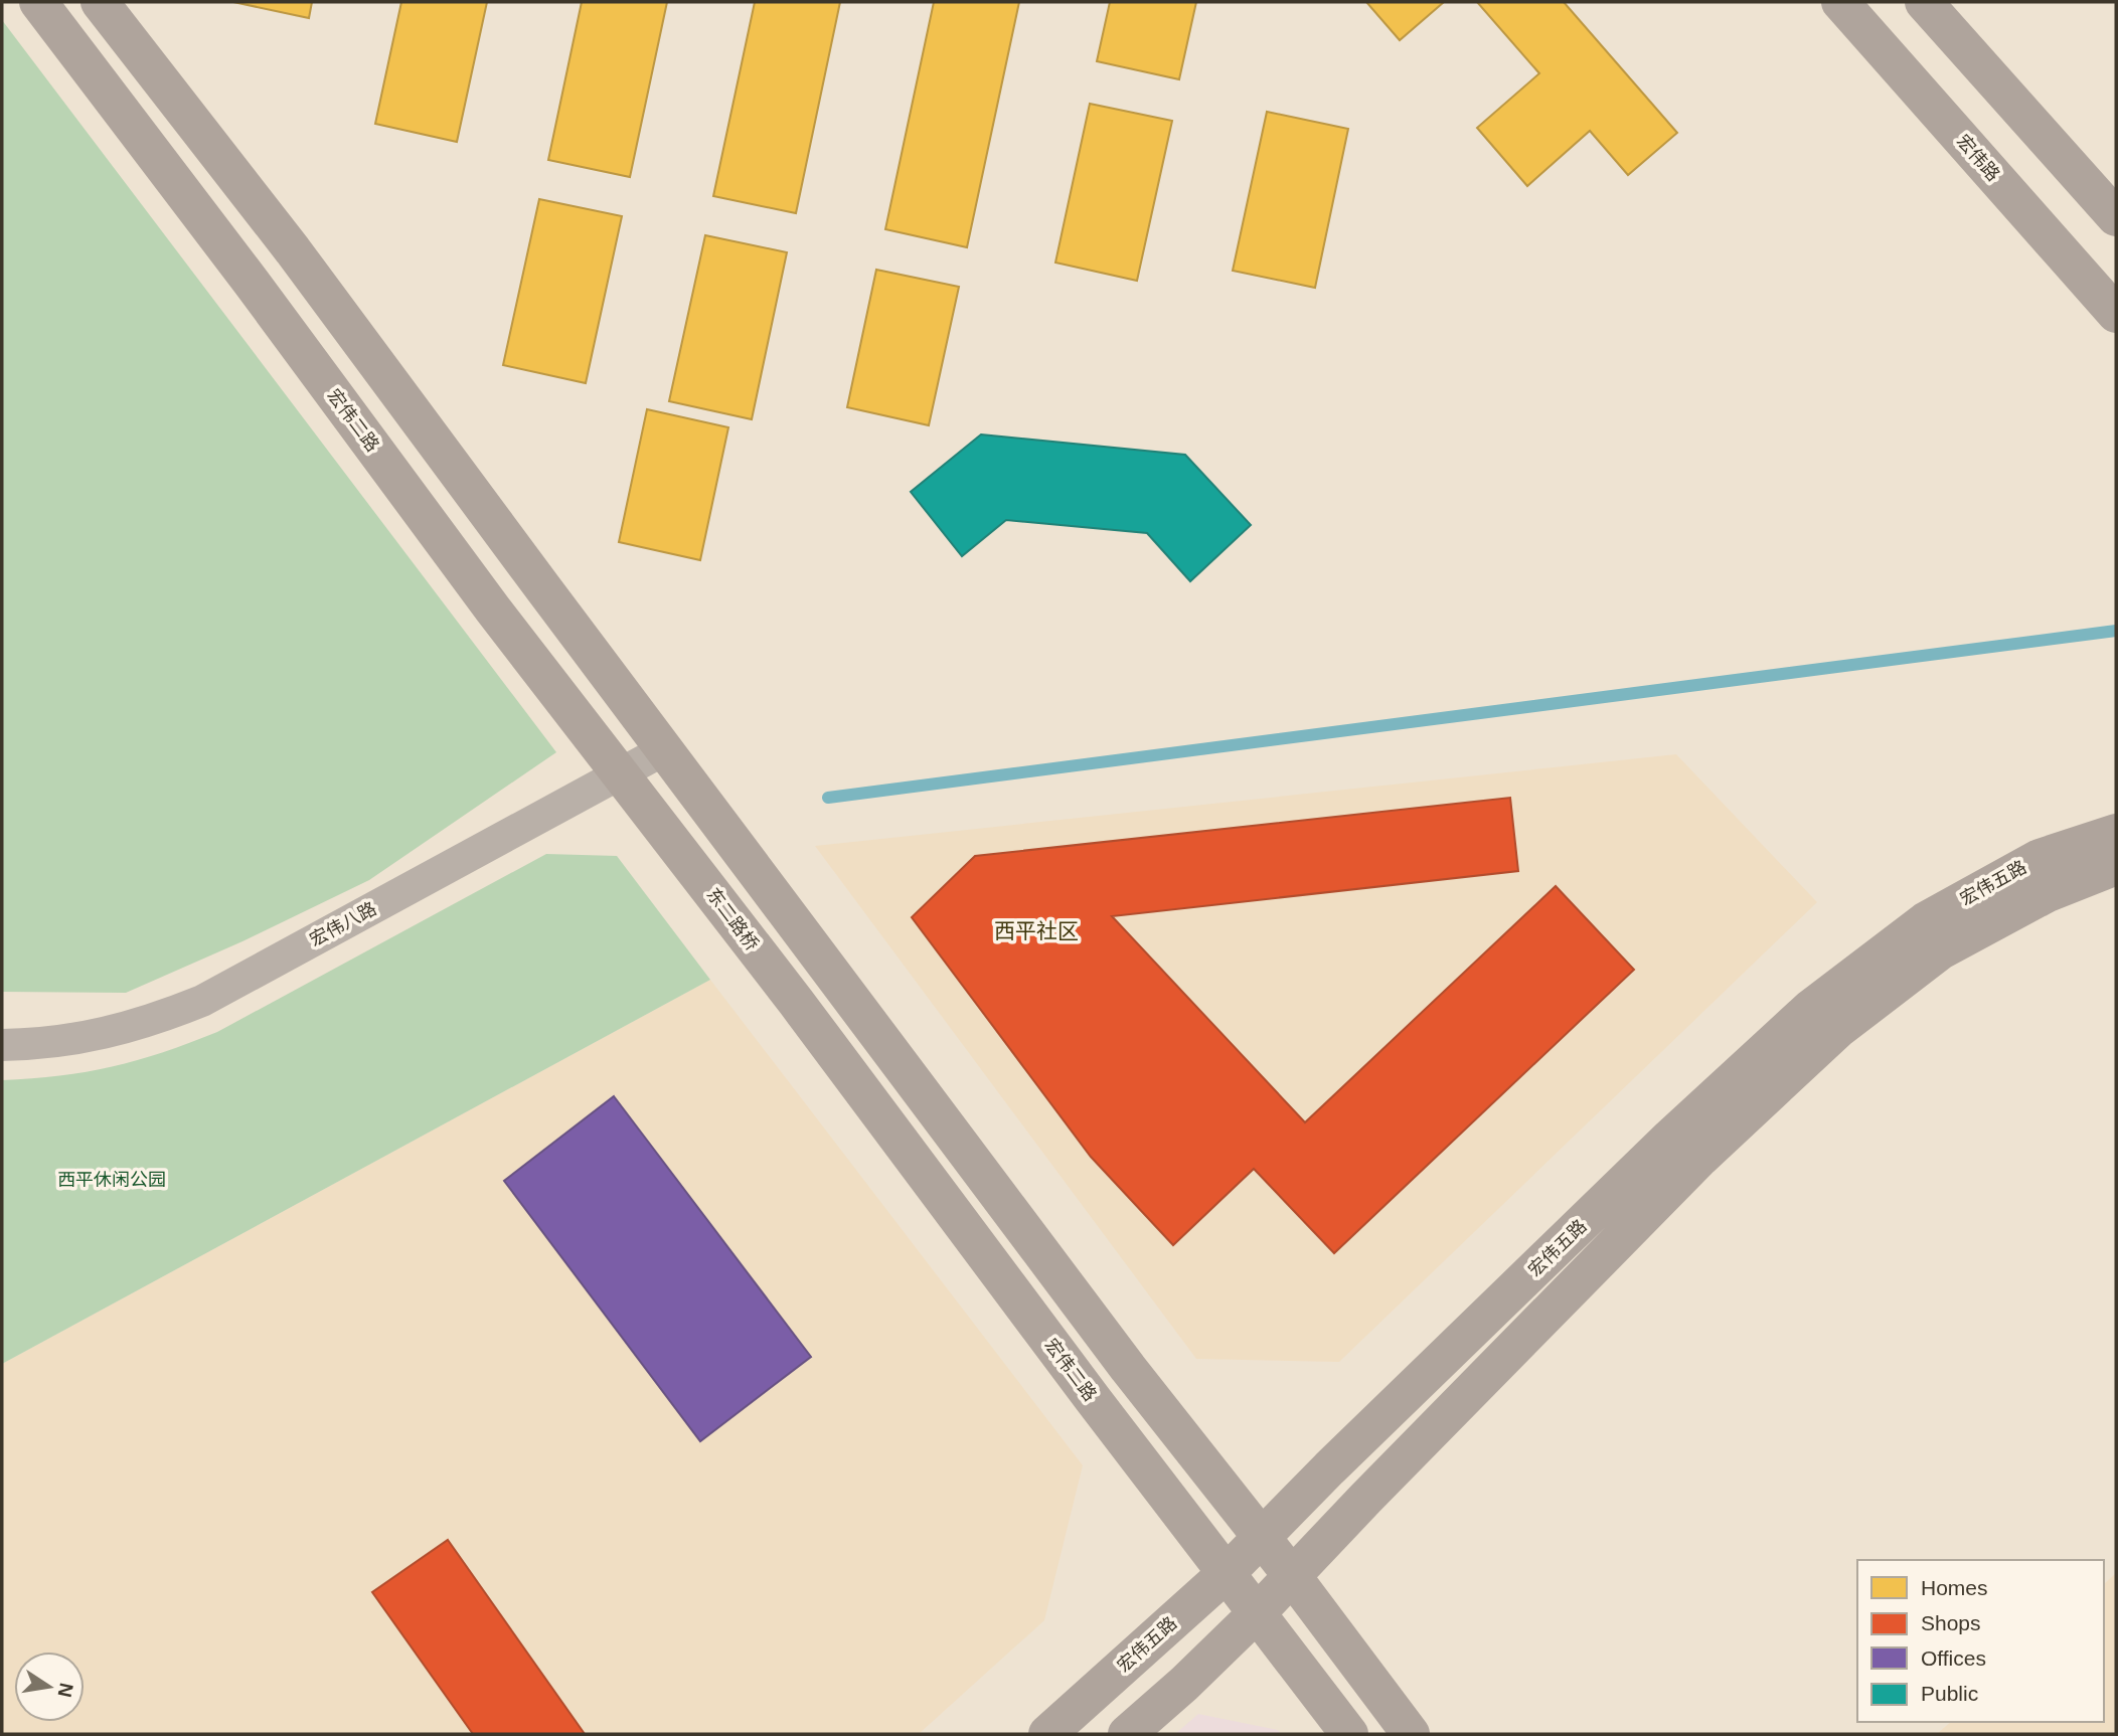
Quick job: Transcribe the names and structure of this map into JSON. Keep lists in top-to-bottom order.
{
  "streets": {
    "street": [
      "宏伟路",
      "宏伟二路",
      "宏伟五路",
      "东二路桥",
      "宏伟八路"
    ]
  },
  "crossings": [
    ["宏伟二路", "宏伟五路"],
    ["宏伟二路", "东二路桥"],
    ["宏伟二路", "宏伟八路"]
  ],
  "districts": ["西平社区"],
  "parks": ["西平休闲公园"],
  "legend": [
    "Homes",
    "Shops",
    "Offices",
    "Public"
  ],
  "north": "right"
}
